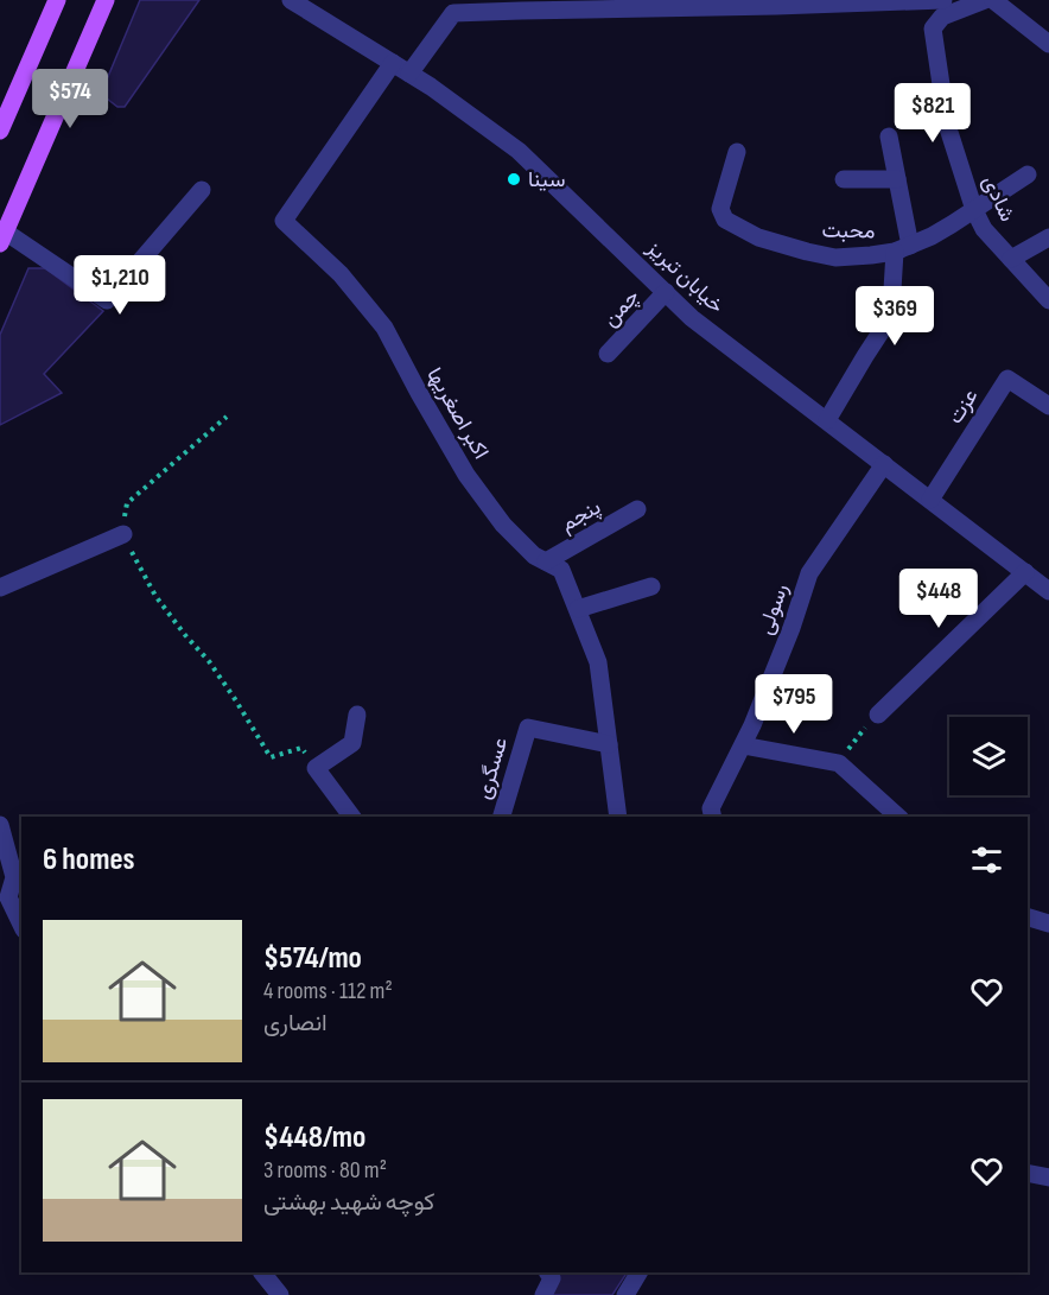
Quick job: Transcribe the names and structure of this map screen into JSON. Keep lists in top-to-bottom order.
{
  "streets": {
    "street": [
      "شادی",
      "محبت",
      "خیابان تبریز",
      "چمن",
      "عزت",
      "اکبر اصغریها",
      "پنجم",
      "رسولی",
      "عسگری"
    ]
  },
  "crossings": [
    ["شادی", "محبت"],
    ["خیابان تبریز", "چمن"],
    ["خیابان تبریز", "عزت"],
    ["خیابان تبریز", "اکبر اصغریها"],
    ["خیابان تبریز", "رسولی"],
    ["اکبر اصغریها", "پنجم"],
    ["اکبر اصغریها", "عسگری"]
  ],
  "places": ["سینا"],
  "page": {
    "price": [
      "$574",
      "$821",
      "$1,210",
      "$369",
      "$448",
      "$795"
    ],
    "heading": "6 homes",
    "list": [
      {
        "name": "$574/mo",
        "note": "4 rooms · 112 m² · انصاری"
      },
      {
        "name": "$448/mo",
        "note": "3 rooms · 80 m² · کوچه شهید بهشتی"
      }
    ]
  }
}
